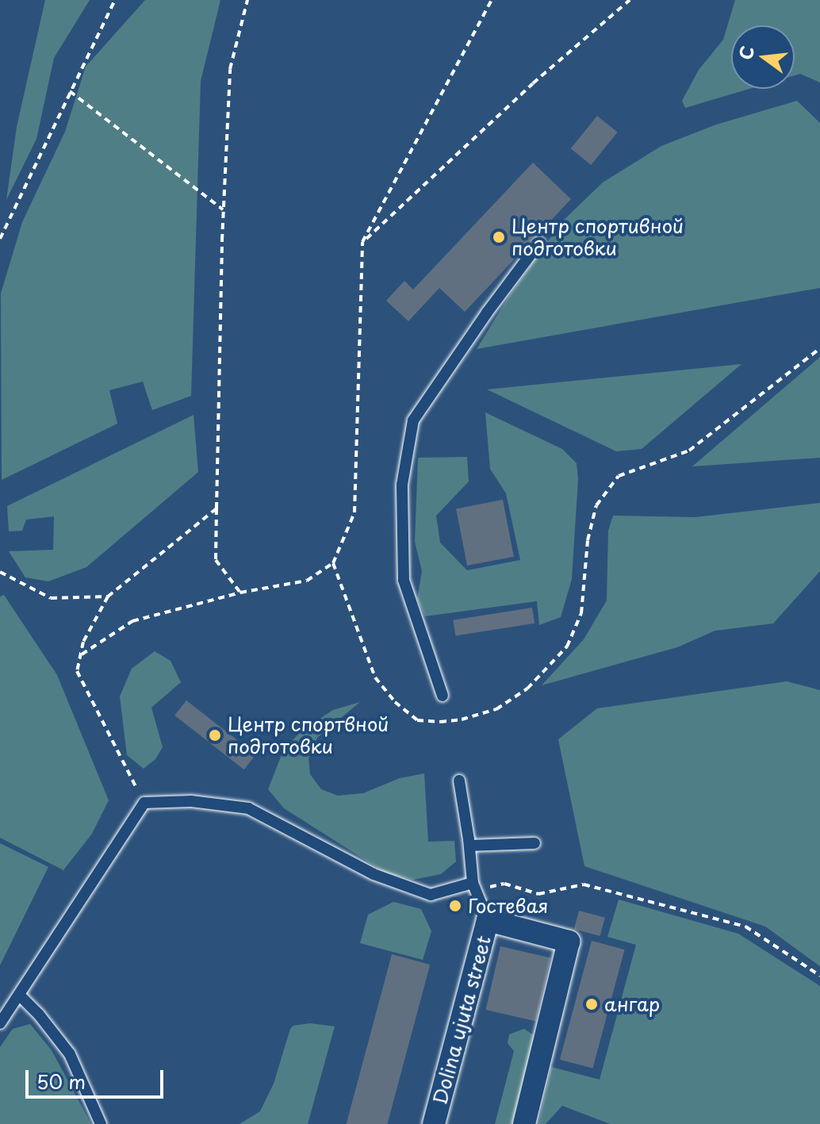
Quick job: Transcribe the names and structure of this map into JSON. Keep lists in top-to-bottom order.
{
  "streets": {
    "street": ["Dolina ujuta street"]
  },
  "places": [
    "Центр спортивной подготовки",
    "Центр спортвной подготовки",
    "Гостевая",
    "ангар"
  ],
  "scale_bar": "50 m",
  "north": "left"
}
